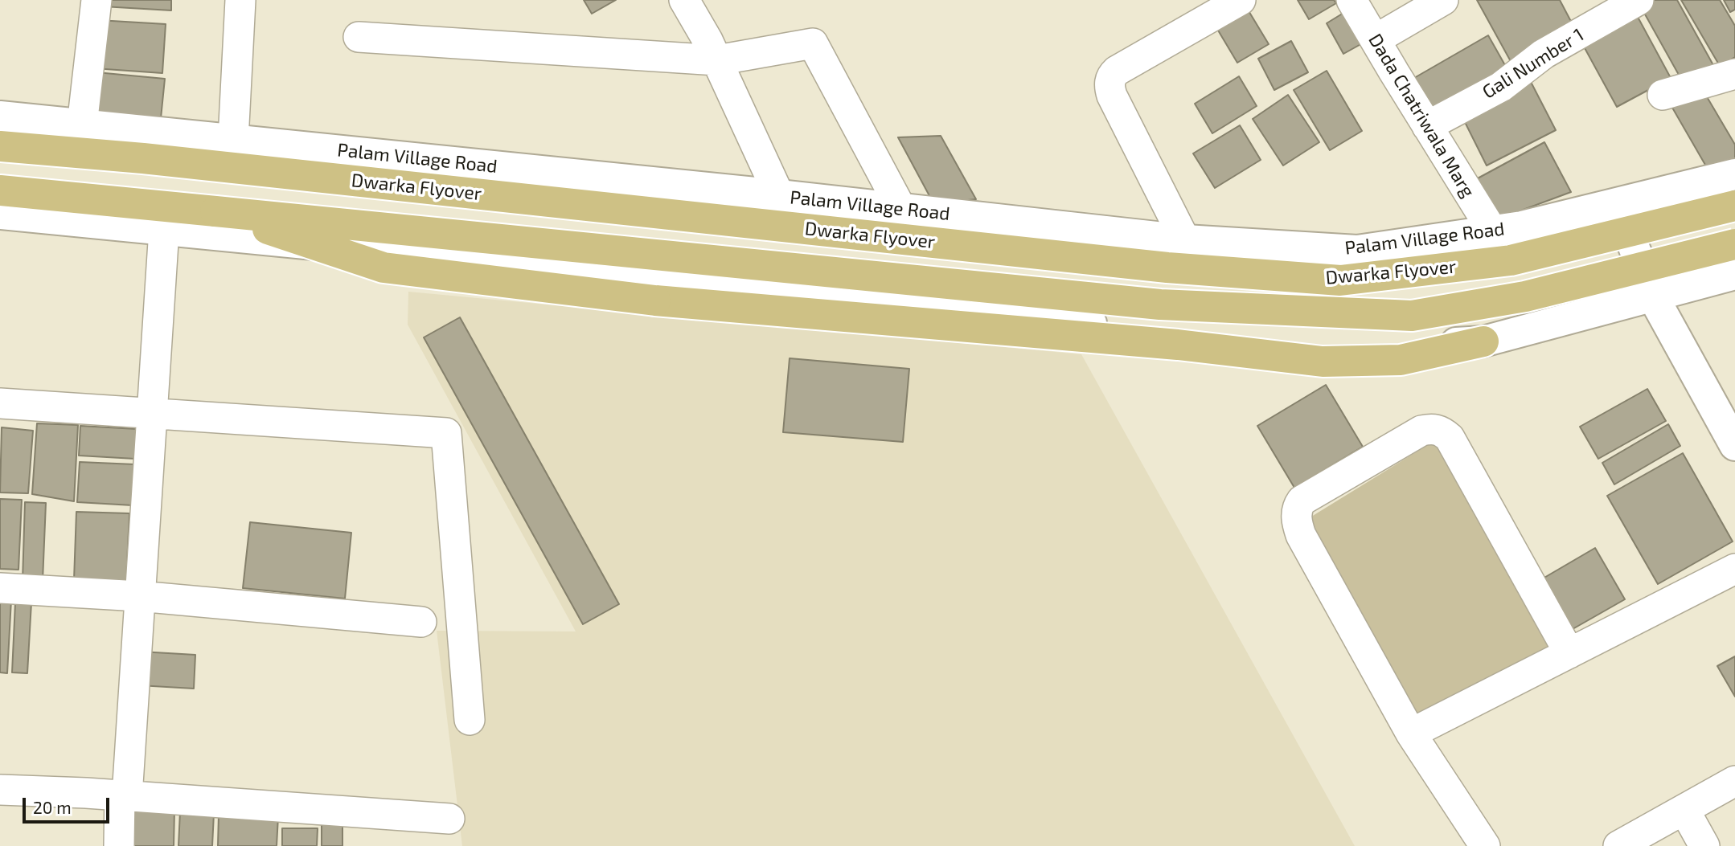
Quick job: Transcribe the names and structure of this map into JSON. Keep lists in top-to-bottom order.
{
  "streets": {
    "main road": ["Dwarka Flyover"],
    "street": ["Gali Number 1", "Dada Chatriwala Marg", "Palam Village Road"]
  },
  "crossings": [
    ["Gali Number 1", "Dada Chatriwala Marg"],
    ["Dada Chatriwala Marg", "Palam Village Road"]
  ],
  "scale_bar": "20 m"
}
